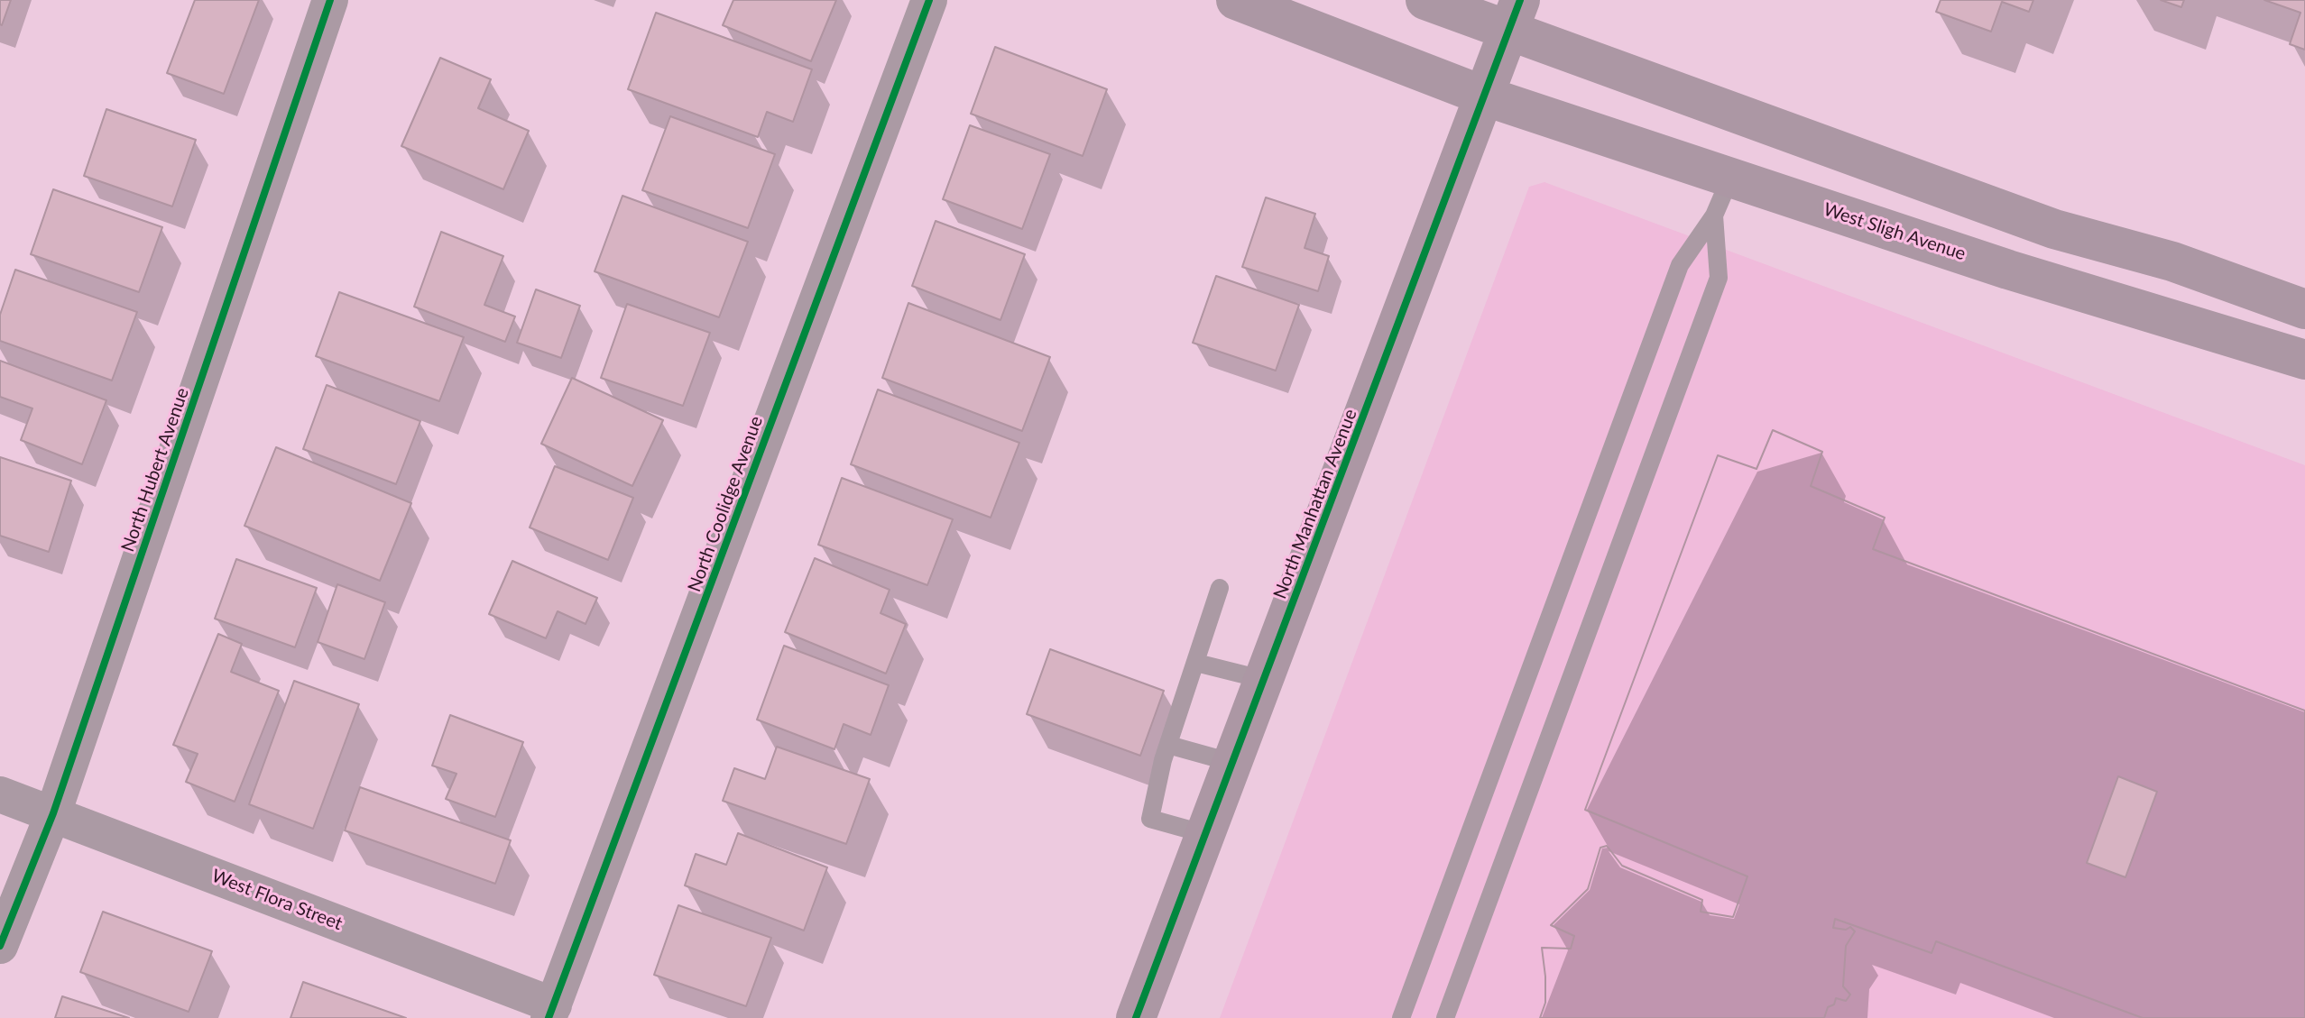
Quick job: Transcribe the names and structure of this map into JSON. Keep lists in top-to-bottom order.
{
  "streets": {
    "main road": ["West Sligh Avenue", "North Manhattan Avenue"],
    "street": ["North Hubert Avenue", "North Coolidge Avenue", "West Flora Street"]
  },
  "crossings": [
    ["West Sligh Avenue", "North Manhattan Avenue"],
    ["North Hubert Avenue", "West Flora Street"],
    ["North Coolidge Avenue", "West Flora Street"]
  ]
}
